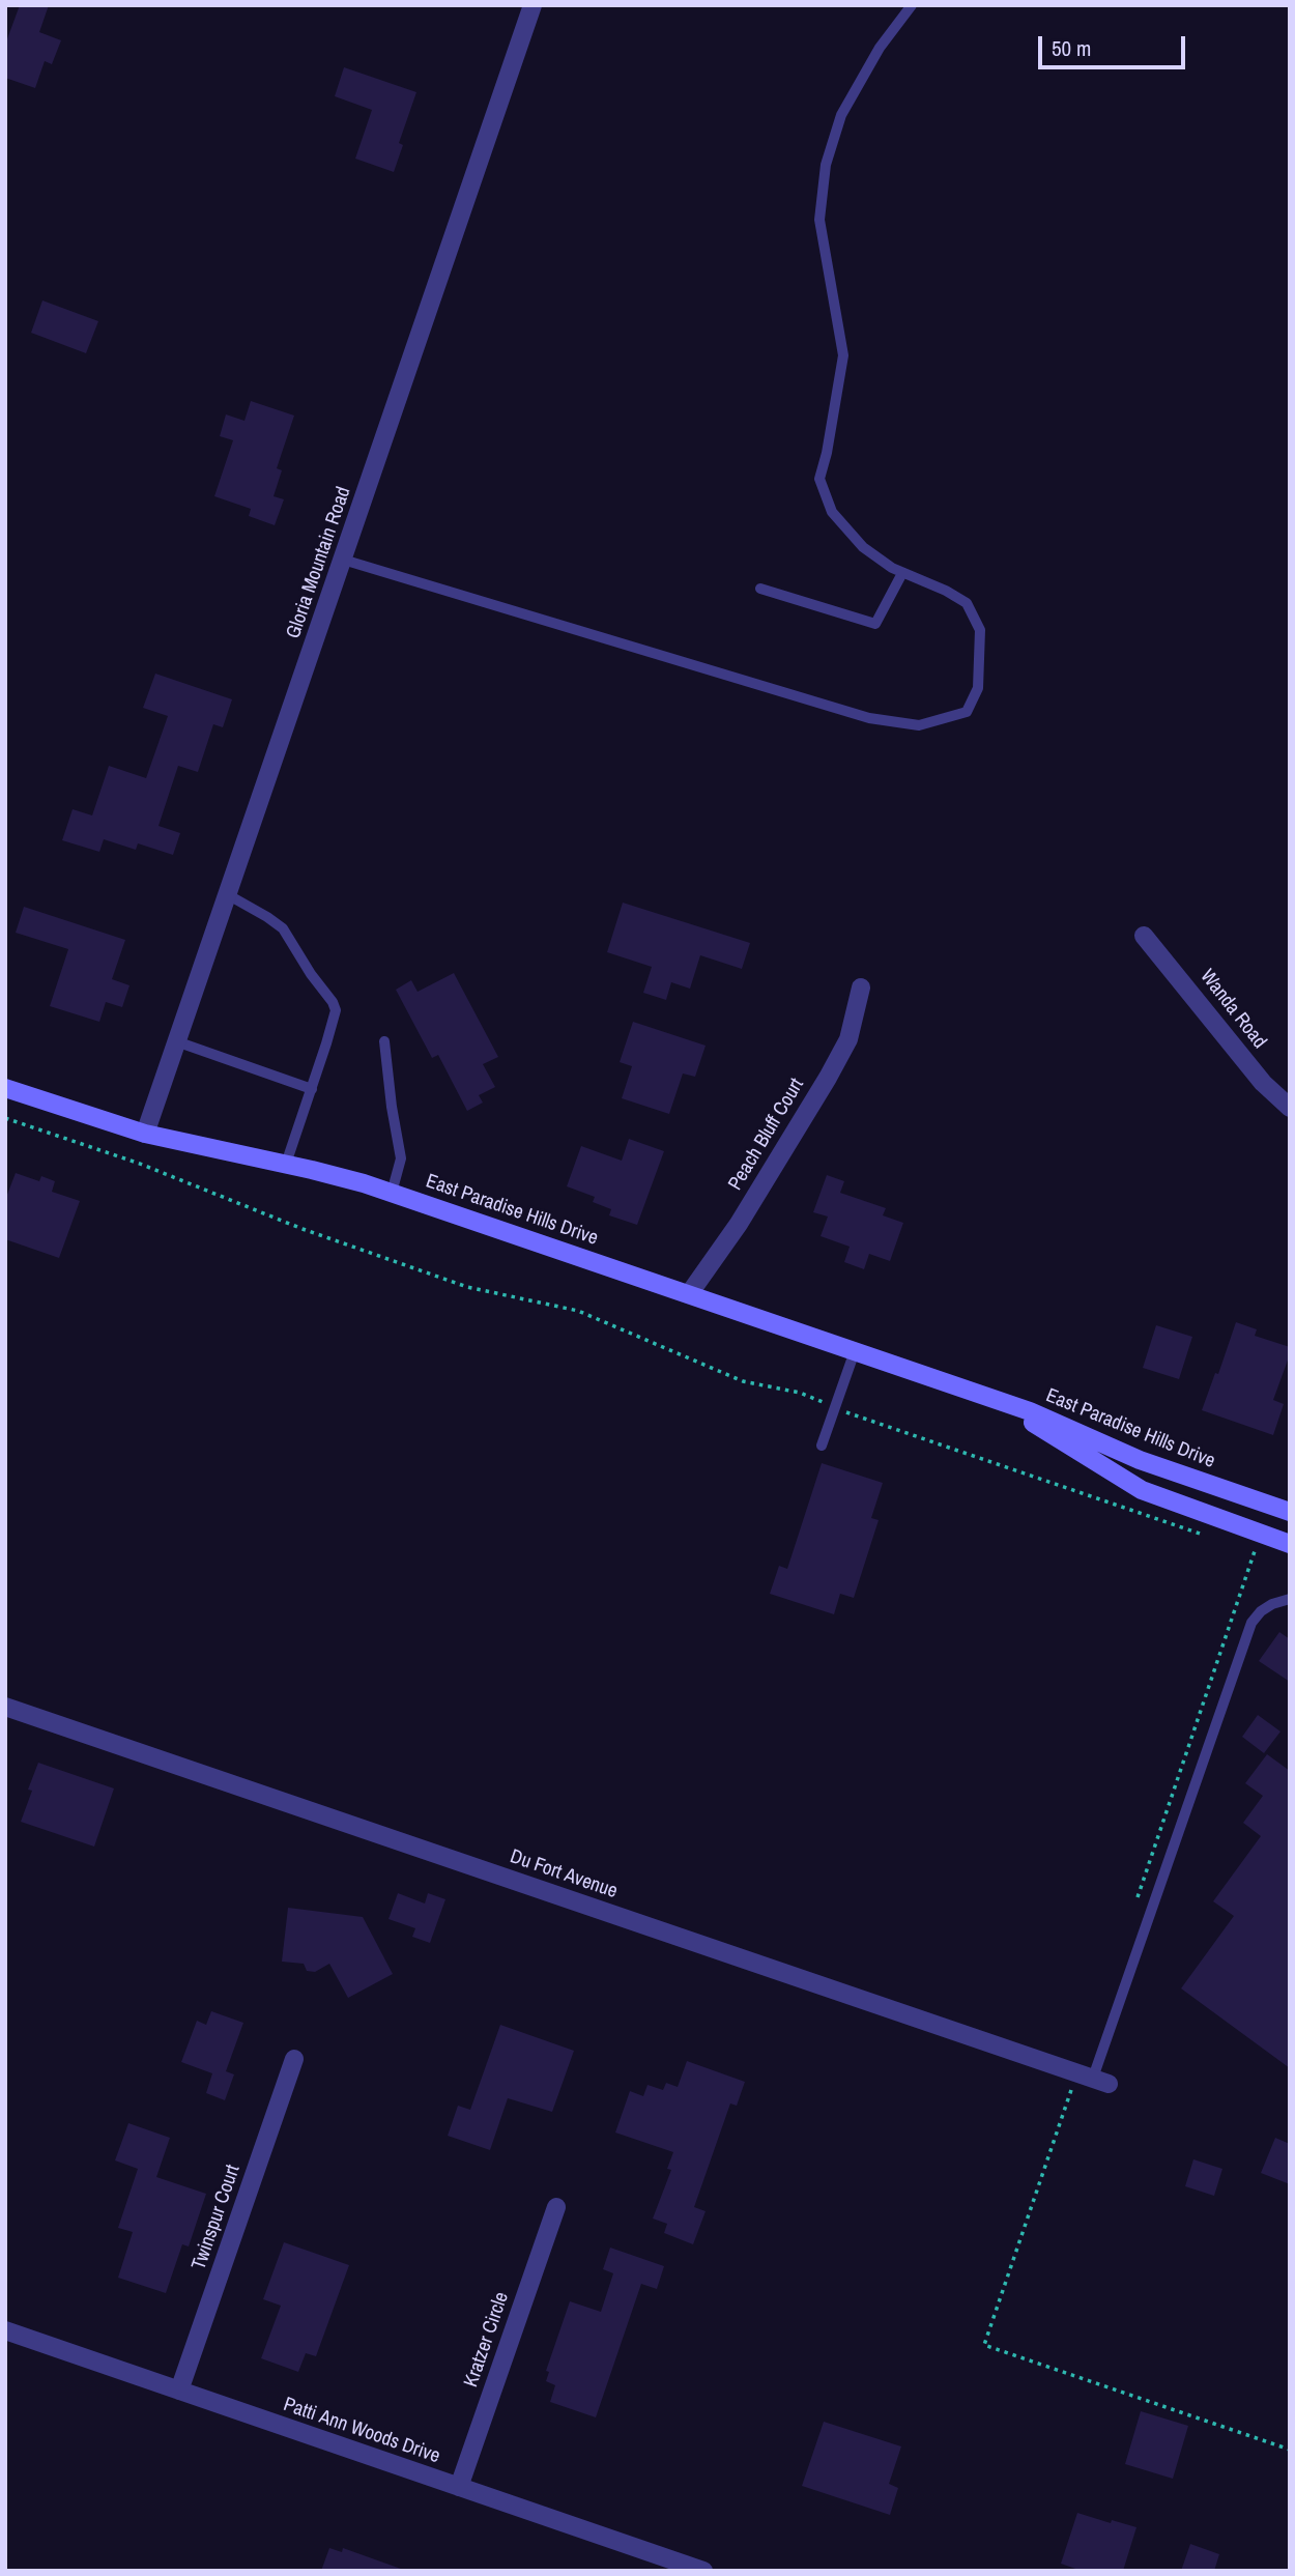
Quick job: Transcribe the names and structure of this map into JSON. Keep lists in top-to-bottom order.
{
  "streets": {
    "main road": ["East Paradise Hills Drive"],
    "street": [
      "Gloria Mountain Road",
      "Wanda Road",
      "Peach Bluff Court",
      "Du Fort Avenue",
      "Twinspur Court",
      "Kratzer Circle",
      "Patti Ann Woods Drive"
    ]
  },
  "crossings": [
    ["Gloria Mountain Road", "East Paradise Hills Drive"],
    ["Peach Bluff Court", "East Paradise Hills Drive"],
    ["Twinspur Court", "Patti Ann Woods Drive"],
    ["Kratzer Circle", "Patti Ann Woods Drive"]
  ],
  "scale_bar": "50 m"
}
